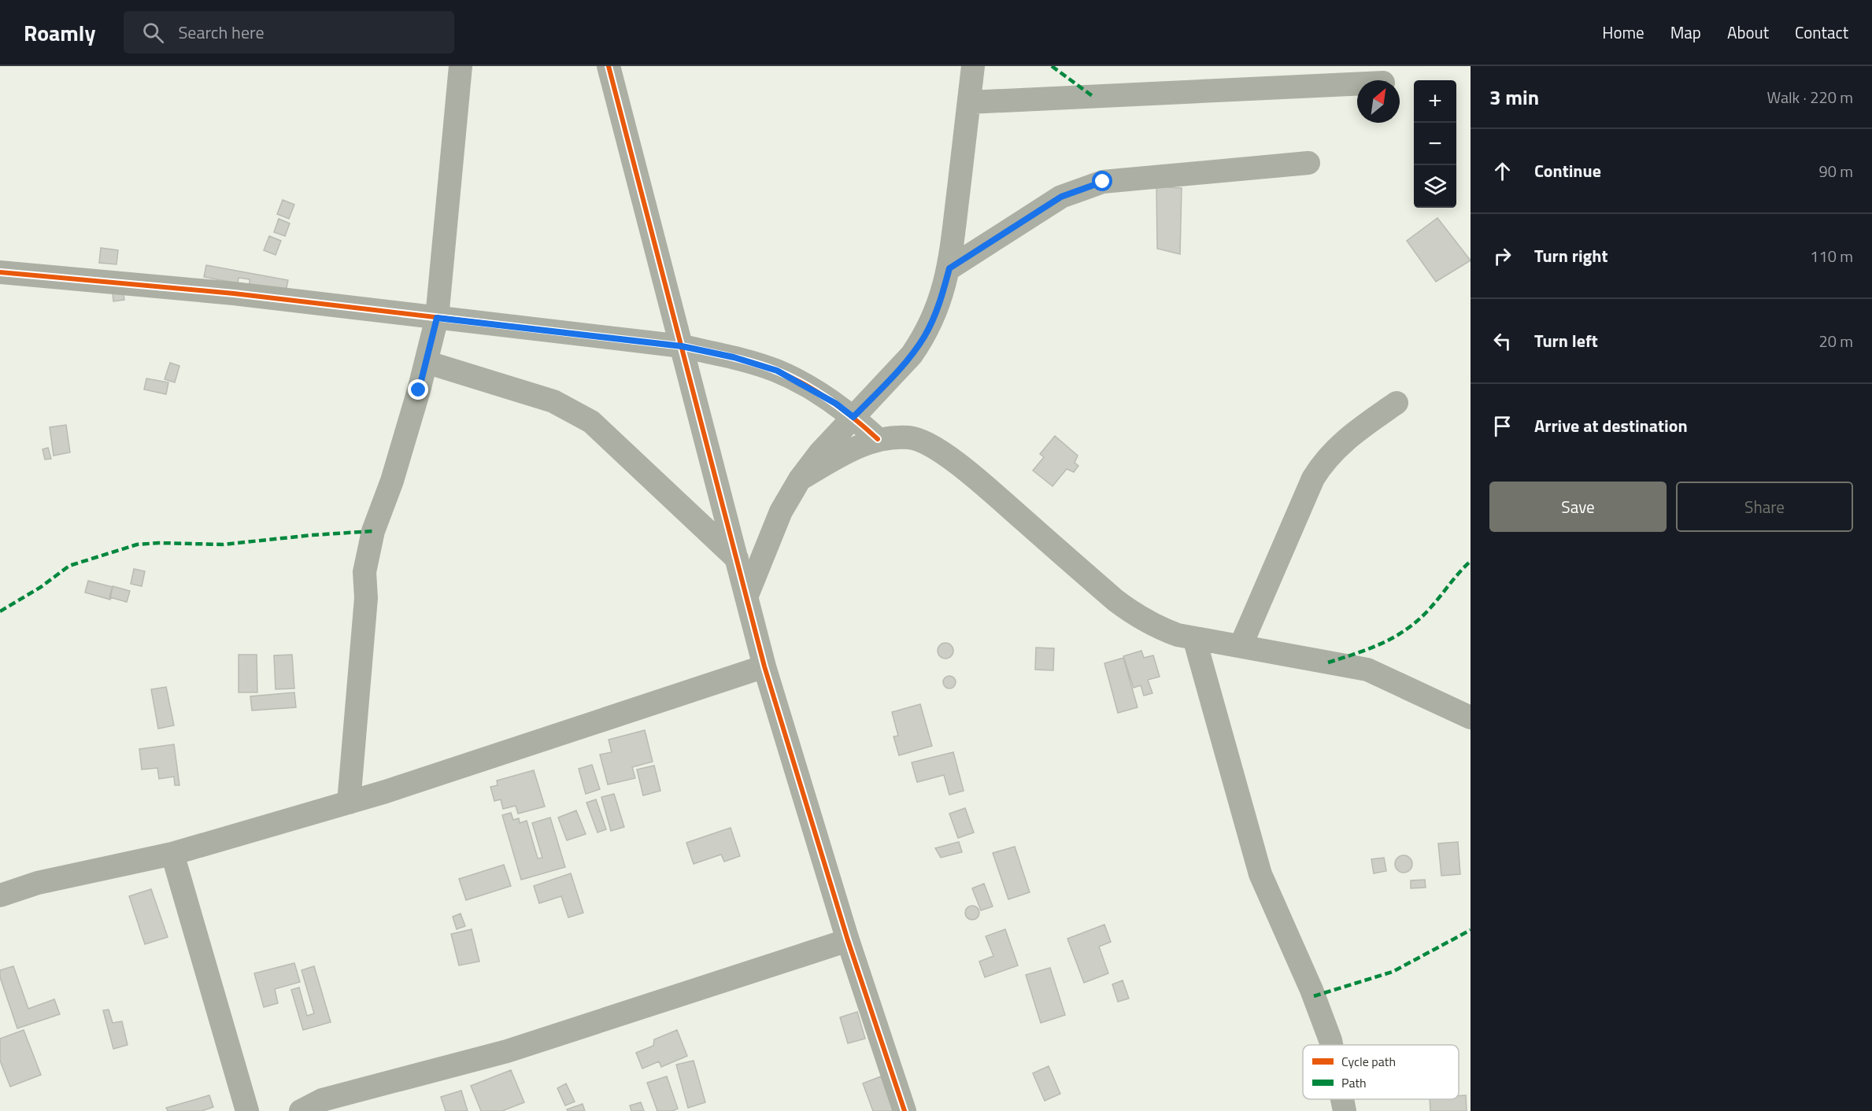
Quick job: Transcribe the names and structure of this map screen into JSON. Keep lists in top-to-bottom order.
{
  "legend": ["Cycle path", "Path"],
  "north": "top right",
  "page": {
    "header": "Roamly",
    "search": "Search here",
    "nav": [
      "Home",
      "Map",
      "About",
      "Contact"
    ],
    "heading": ["3 min", "Walk · 220 m"],
    "map_buttons": ["+", "−"],
    "list": [
      ["Continue", "90 m"],
      ["Turn right", "110 m"],
      ["Turn left", "20 m"],
      "Arrive at destination"
    ],
    "buttons": ["Save", "Share"]
  }
}
